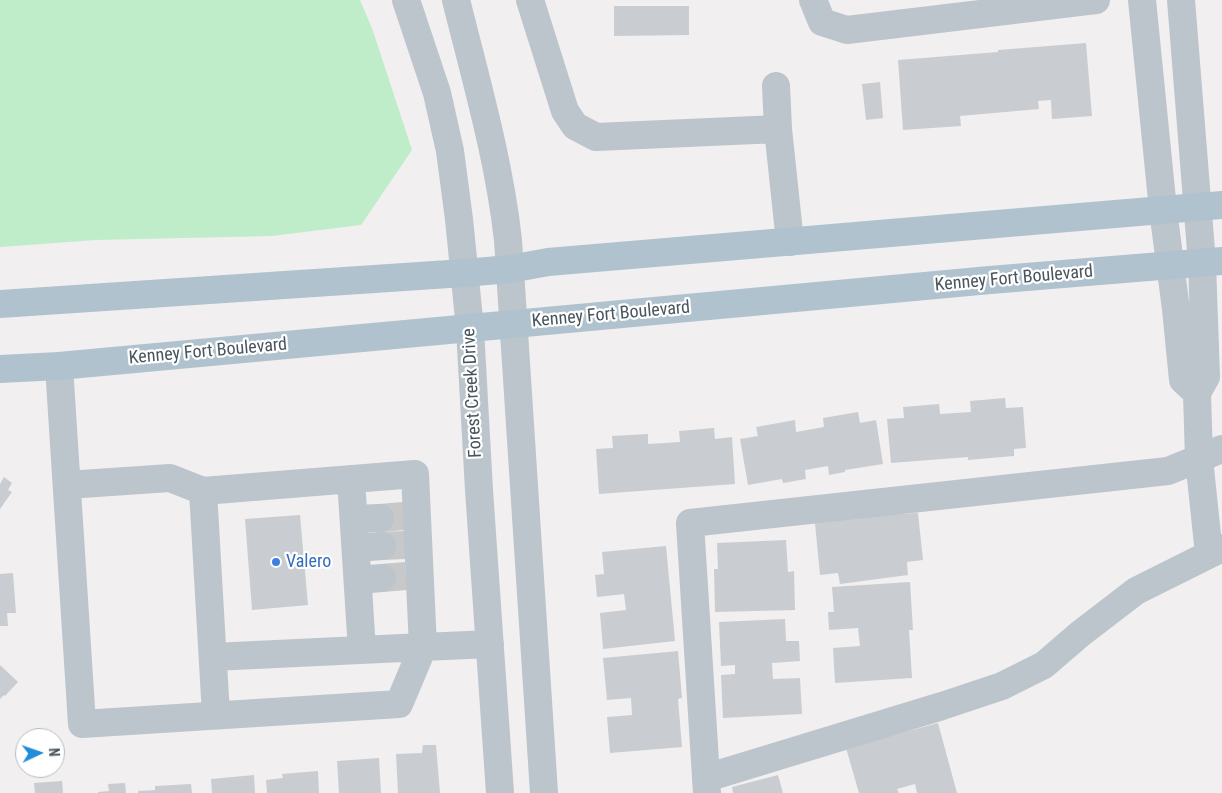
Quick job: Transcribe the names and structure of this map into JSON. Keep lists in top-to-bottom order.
{
  "streets": {
    "main road": ["Kenney Fort Boulevard"],
    "street": ["Forest Creek Drive"]
  },
  "crossings": [
    ["Kenney Fort Boulevard", "Forest Creek Drive"]
  ],
  "places": ["Valero"],
  "north": "right"
}
